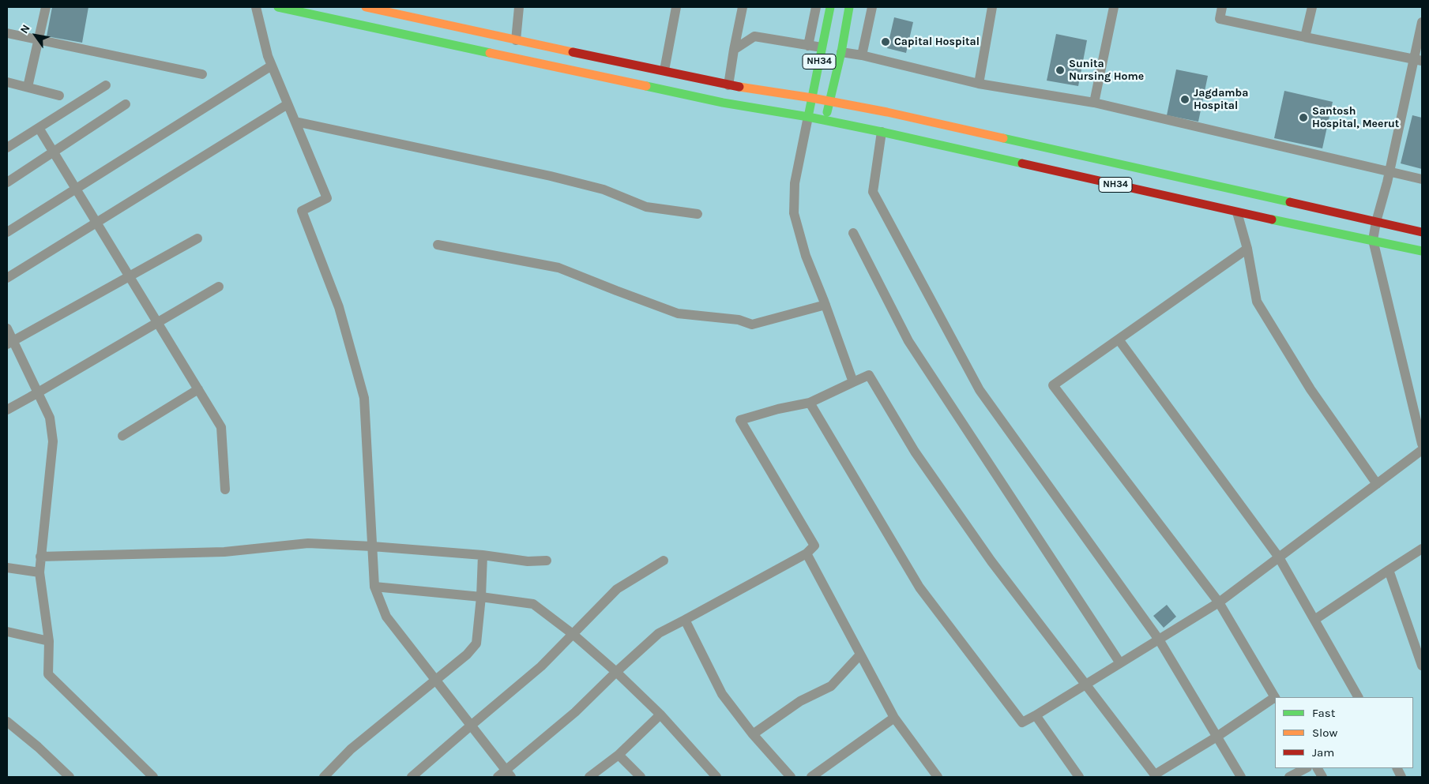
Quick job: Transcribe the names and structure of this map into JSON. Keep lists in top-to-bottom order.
{
  "streets": {
    "main road": ["NH34"]
  },
  "places": [
    "Capital Hospital",
    "Sunita Nursing Home",
    "Jagdamba Hospital",
    "Santosh Hospital, Meerut"
  ],
  "legend": ["Fast", "Slow", "Jam"],
  "north": "top left"
}
